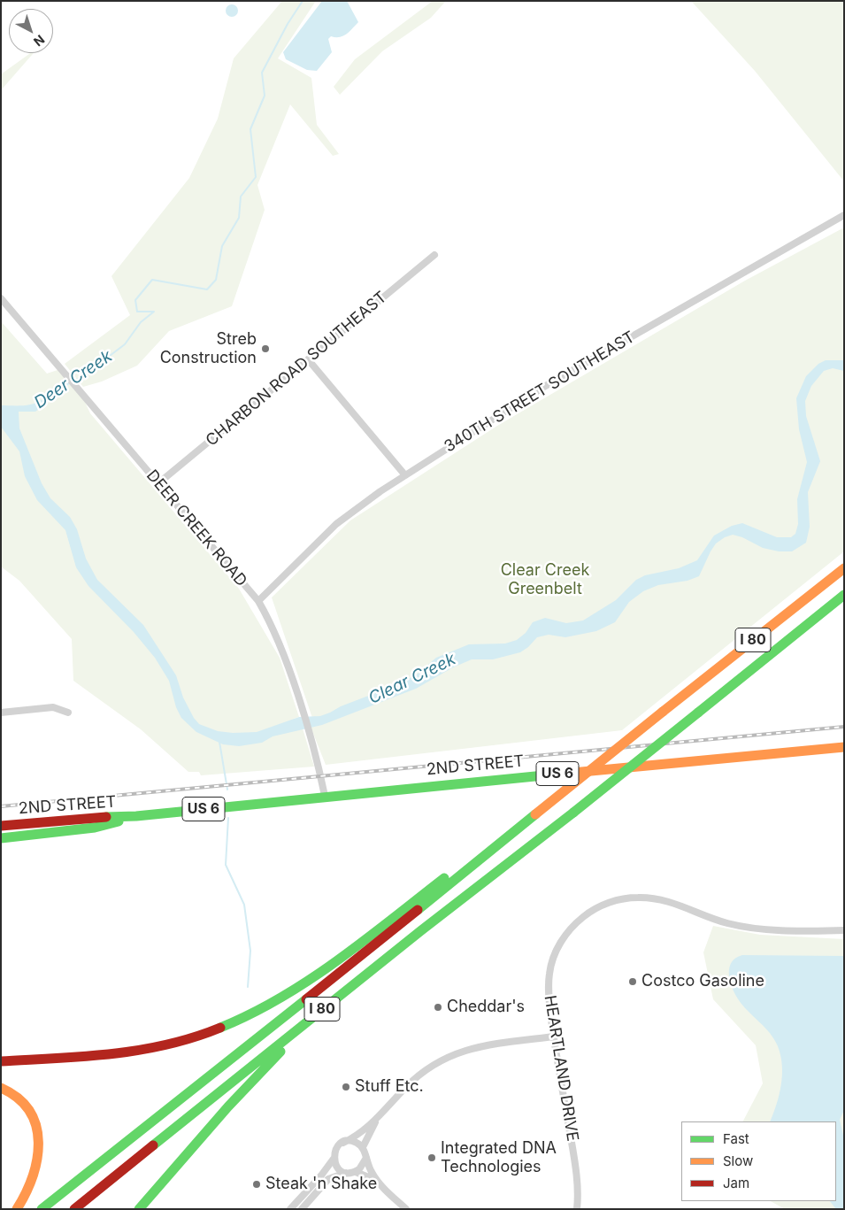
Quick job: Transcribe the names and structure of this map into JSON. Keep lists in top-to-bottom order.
{
  "streets": {
    "main road": ["I 80", "2ND STREET", "US 6"],
    "street": [
      "CHARBON ROAD SOUTHEAST",
      "340TH STREET SOUTHEAST",
      "DEER CREEK ROAD",
      "HEARTLAND DRIVE"
    ]
  },
  "crossings": [
    ["CHARBON ROAD SOUTHEAST", "DEER CREEK ROAD"],
    ["340TH STREET SOUTHEAST", "DEER CREEK ROAD"],
    ["DEER CREEK ROAD", "2ND STREET"]
  ],
  "water": ["Deer Creek", "Clear Creek"],
  "parks": ["Clear Creek Greenbelt"],
  "places": [
    "Streb Construction",
    "Costco Gasoline",
    "Cheddar's",
    "Stuff Etc.",
    "Integrated DNA Technologies",
    "Steak 'n Shake"
  ],
  "legend": ["Fast", "Slow", "Jam"],
  "north": "bottom right"
}
